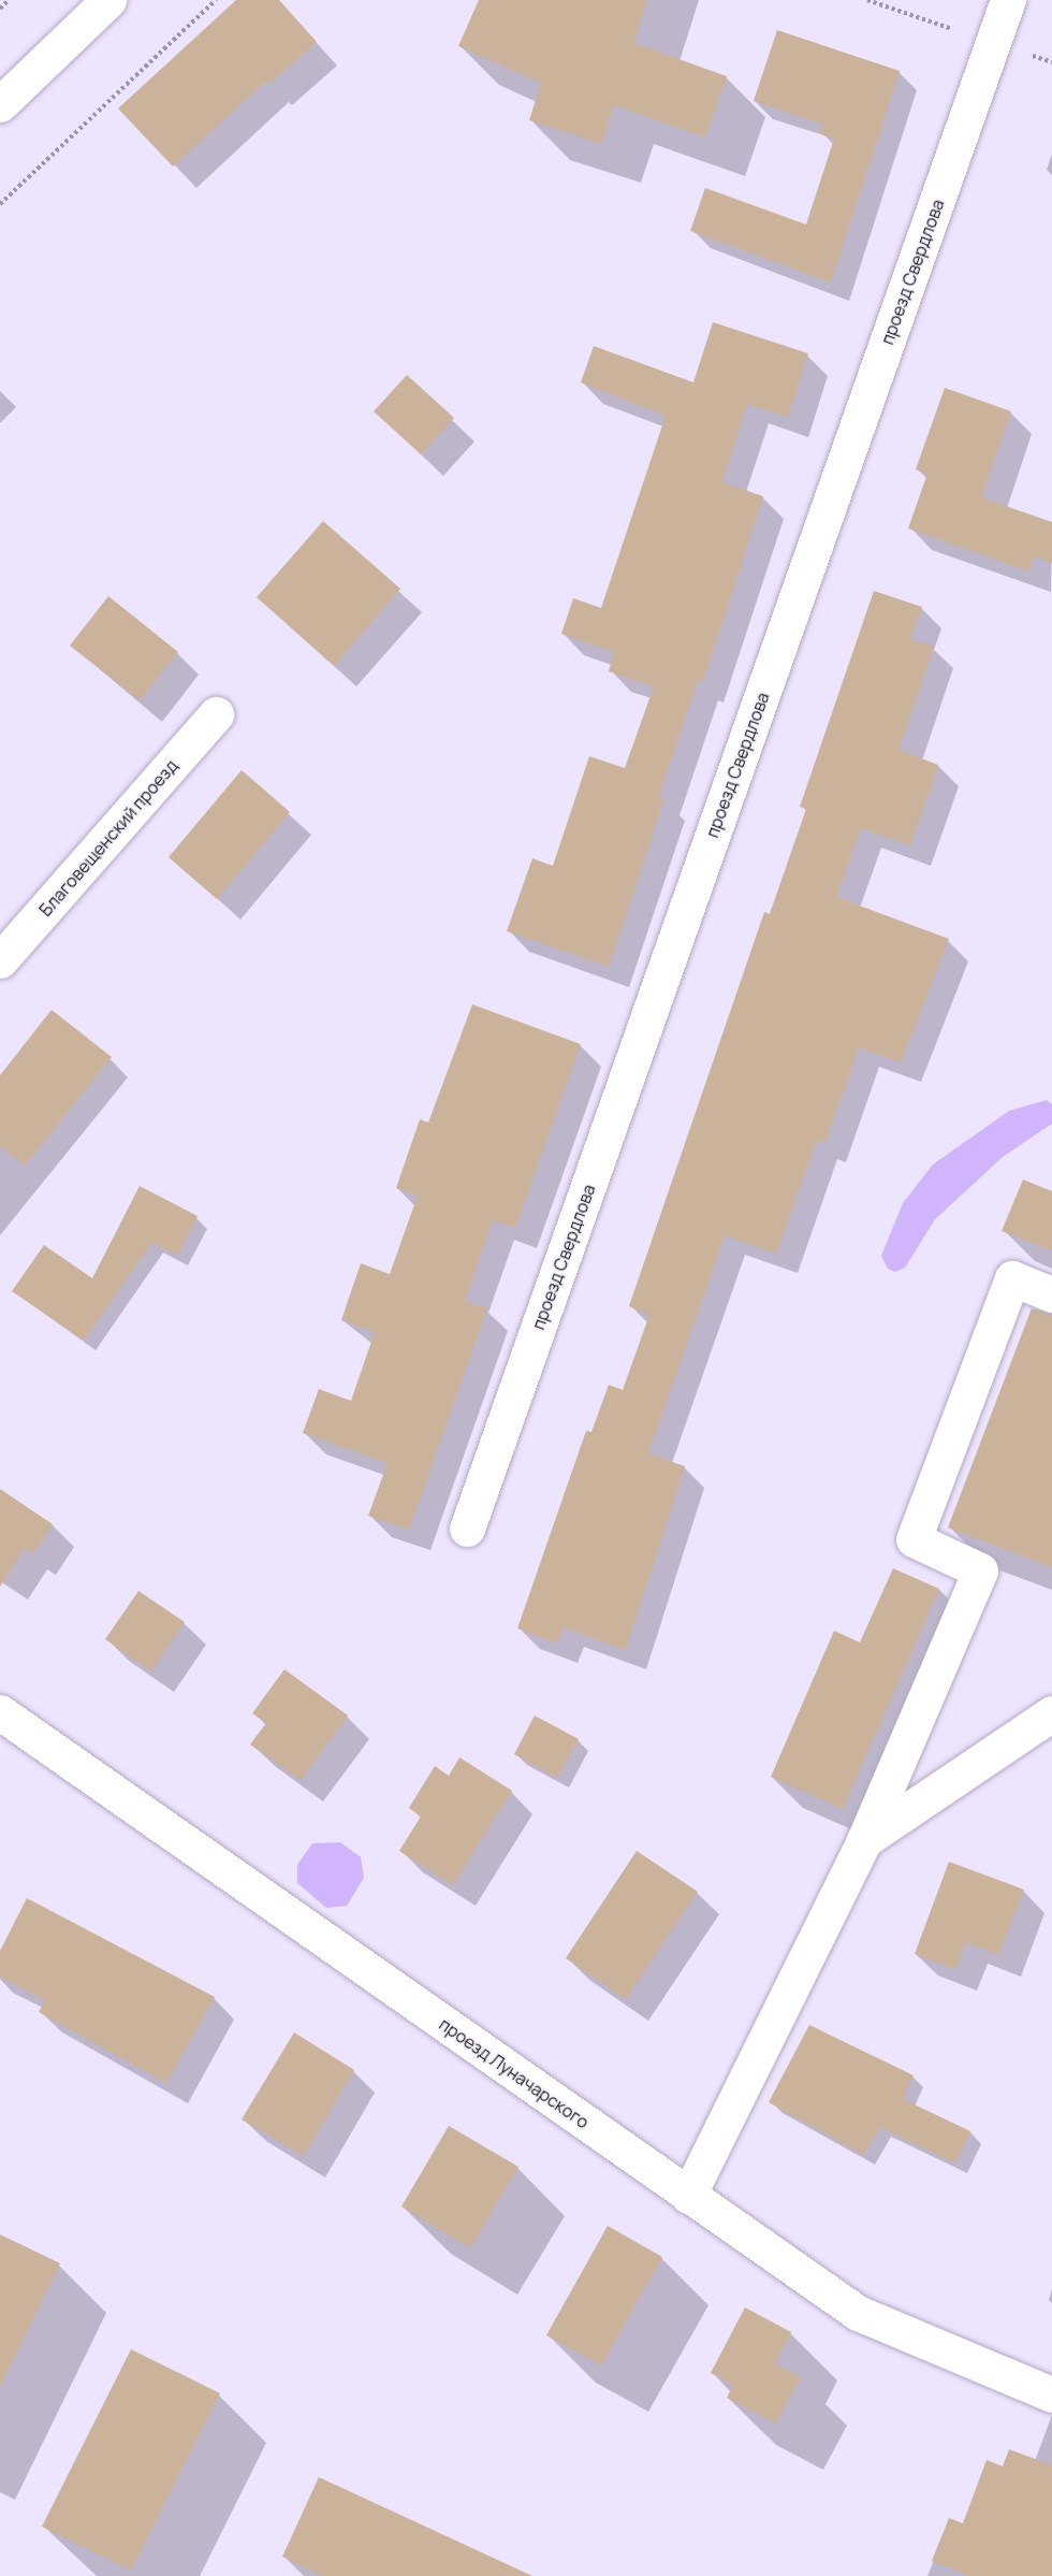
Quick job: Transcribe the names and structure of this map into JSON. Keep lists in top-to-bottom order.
{
  "streets": {
    "street": ["проезд Свердлова", "Благовещенский проезд", "проезд Луначарского"]
  }
}
